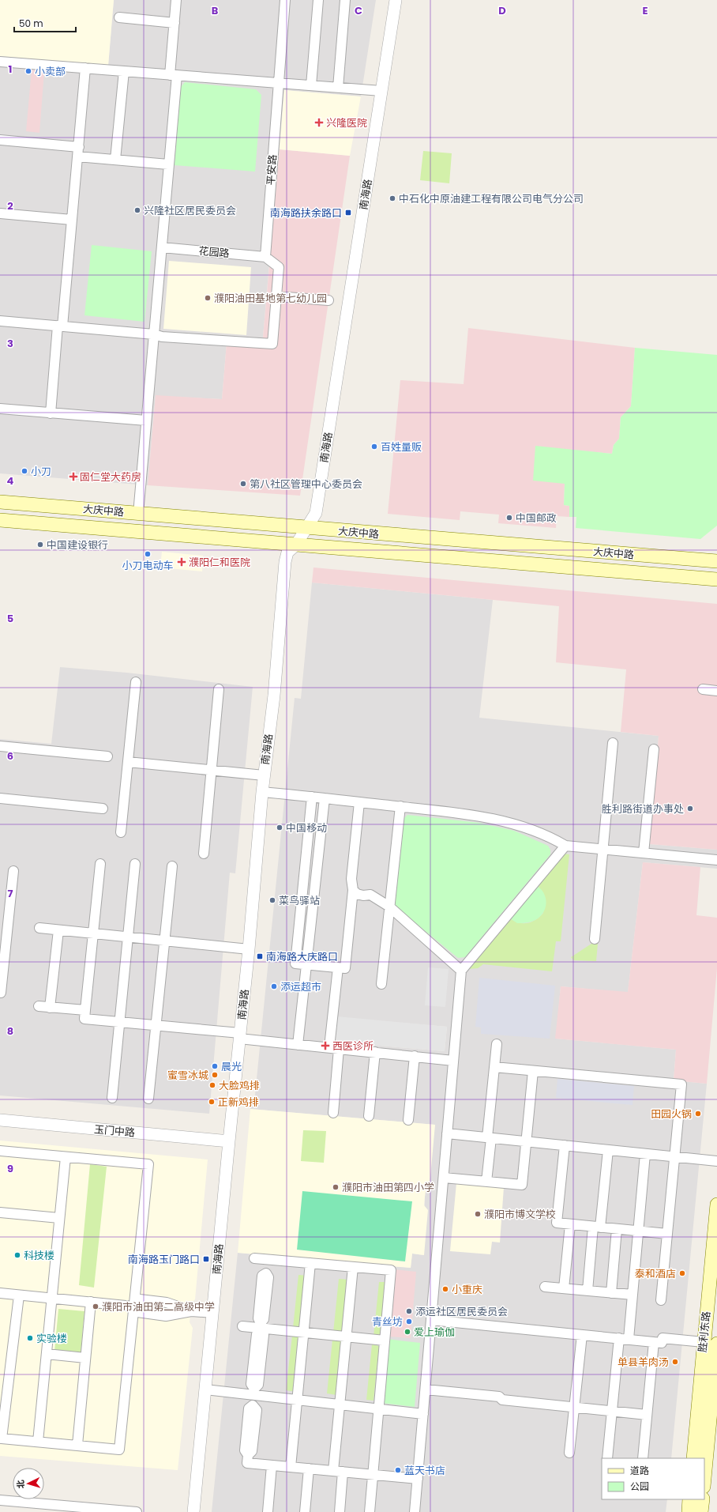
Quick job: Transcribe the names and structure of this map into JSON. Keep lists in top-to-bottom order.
{
  "streets": {
    "main road": ["大庆中路", "胜利东路"],
    "street": [
      "平安路",
      "南海路",
      "花园路",
      "玉门中路"
    ]
  },
  "crossings": [
    ["平安路", "花园路"],
    ["南海路", "大庆中路"],
    ["南海路", "玉门中路"]
  ],
  "places": {
    "other": [
      "小卖部",
      "中石化中原油建工程有限公司电气分公司",
      "兴隆社区居民委员会",
      "濮阳油田基地第七幼儿园",
      "百姓量贩",
      "小刀",
      "第八社区管理中心委员会",
      "中国邮政",
      "中国建设银行",
      "小刀电动车",
      "胜利路街道办事处",
      "中国移动",
      "菜鸟驿站",
      "添运超市",
      "晨光",
      "蜜雪冰城",
      "大脸鸡排",
      "正新鸡排",
      "田园火锅",
      "濮阳市油田第四小学",
      "濮阳市博文学校",
      "科技楼",
      "泰和酒店",
      "小重庆",
      "濮阳市油田第二高级中学",
      "添运社区居民委员会",
      "青丝坊",
      "爱上瑜伽",
      "实验楼",
      "单县羊肉汤",
      "蓝天书店"
    ],
    "health": [
      "兴隆医院",
      "固仁堂大药房",
      "濮阳仁和医院",
      "西医诊所"
    ],
    "transit": ["南海路扶余路口", "南海路大庆路口", "南海路玉门路口"]
  },
  "legend": ["道路", "公园"],
  "scale_bar": "50 m",
  "north": "left",
  "grid": {
    "columns": [
      "B",
      "C",
      "D",
      "E"
    ],
    "rows": [
      "1",
      "2",
      "3",
      "4",
      "5",
      "6",
      "7",
      "8",
      "9"
    ]
  }
}
